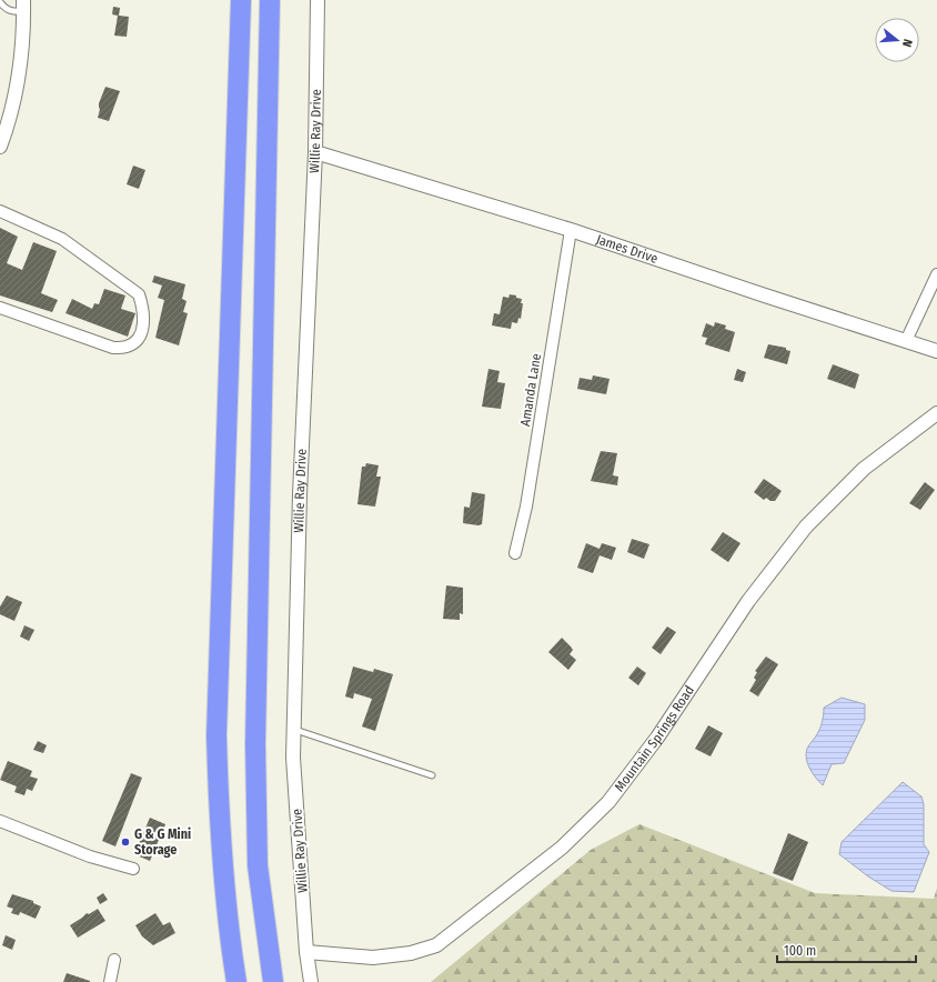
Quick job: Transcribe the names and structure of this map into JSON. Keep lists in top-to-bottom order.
{
  "streets": {
    "street": [
      "Willie Ray Drive",
      "James Drive",
      "Amanda Lane",
      "Mountain Springs Road"
    ]
  },
  "crossings": [
    ["Willie Ray Drive", "James Drive"],
    ["Willie Ray Drive", "Mountain Springs Road"],
    ["James Drive", "Amanda Lane"]
  ],
  "places": ["G & G Mini Storage"],
  "scale_bar": "100 m",
  "north": "right"
}
